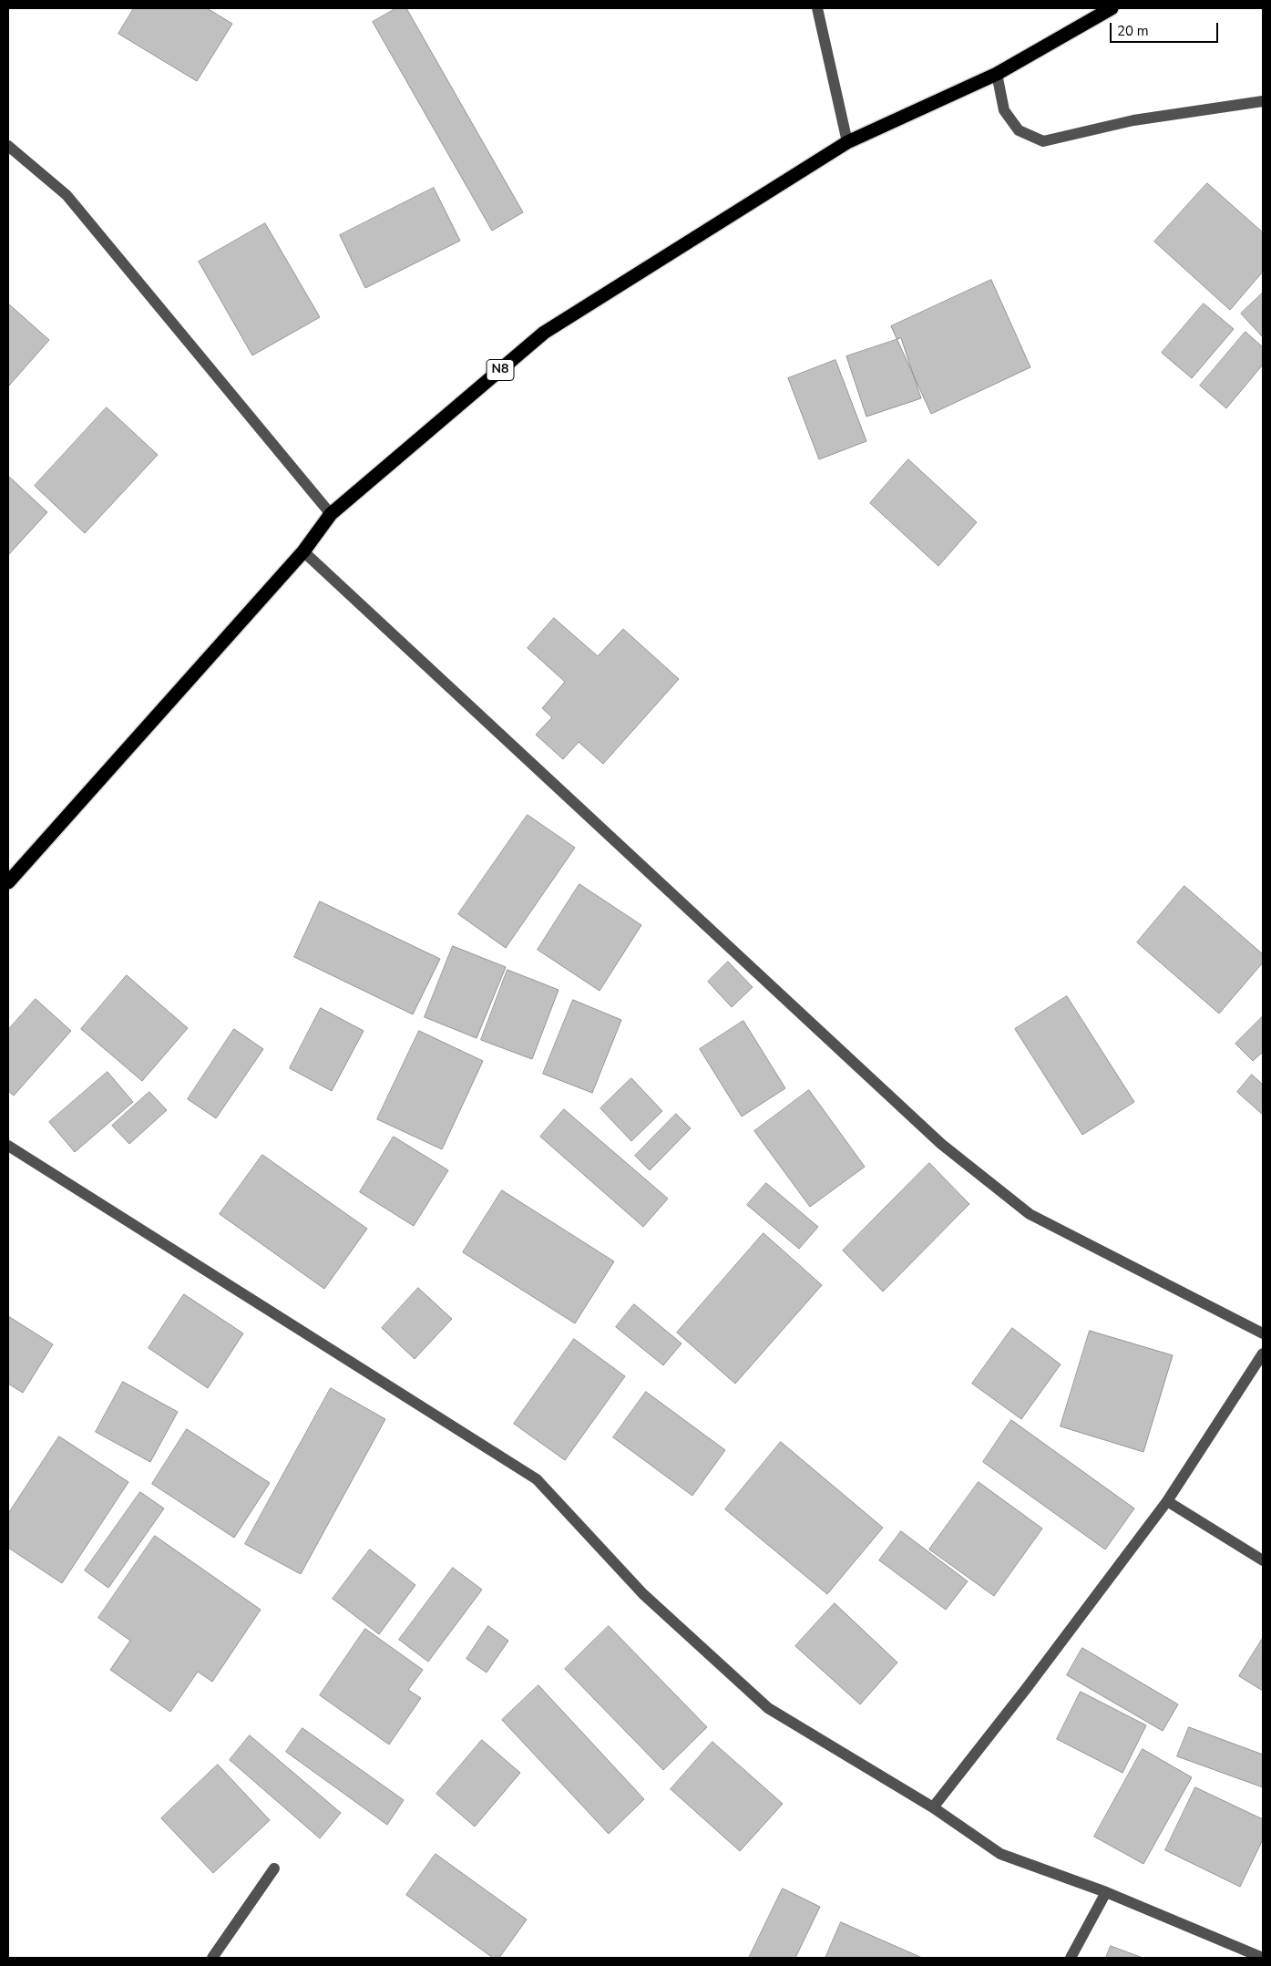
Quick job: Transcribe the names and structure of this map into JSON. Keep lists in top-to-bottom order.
{
  "streets": {
    "highway": ["N8"]
  },
  "scale_bar": "20 m"
}
